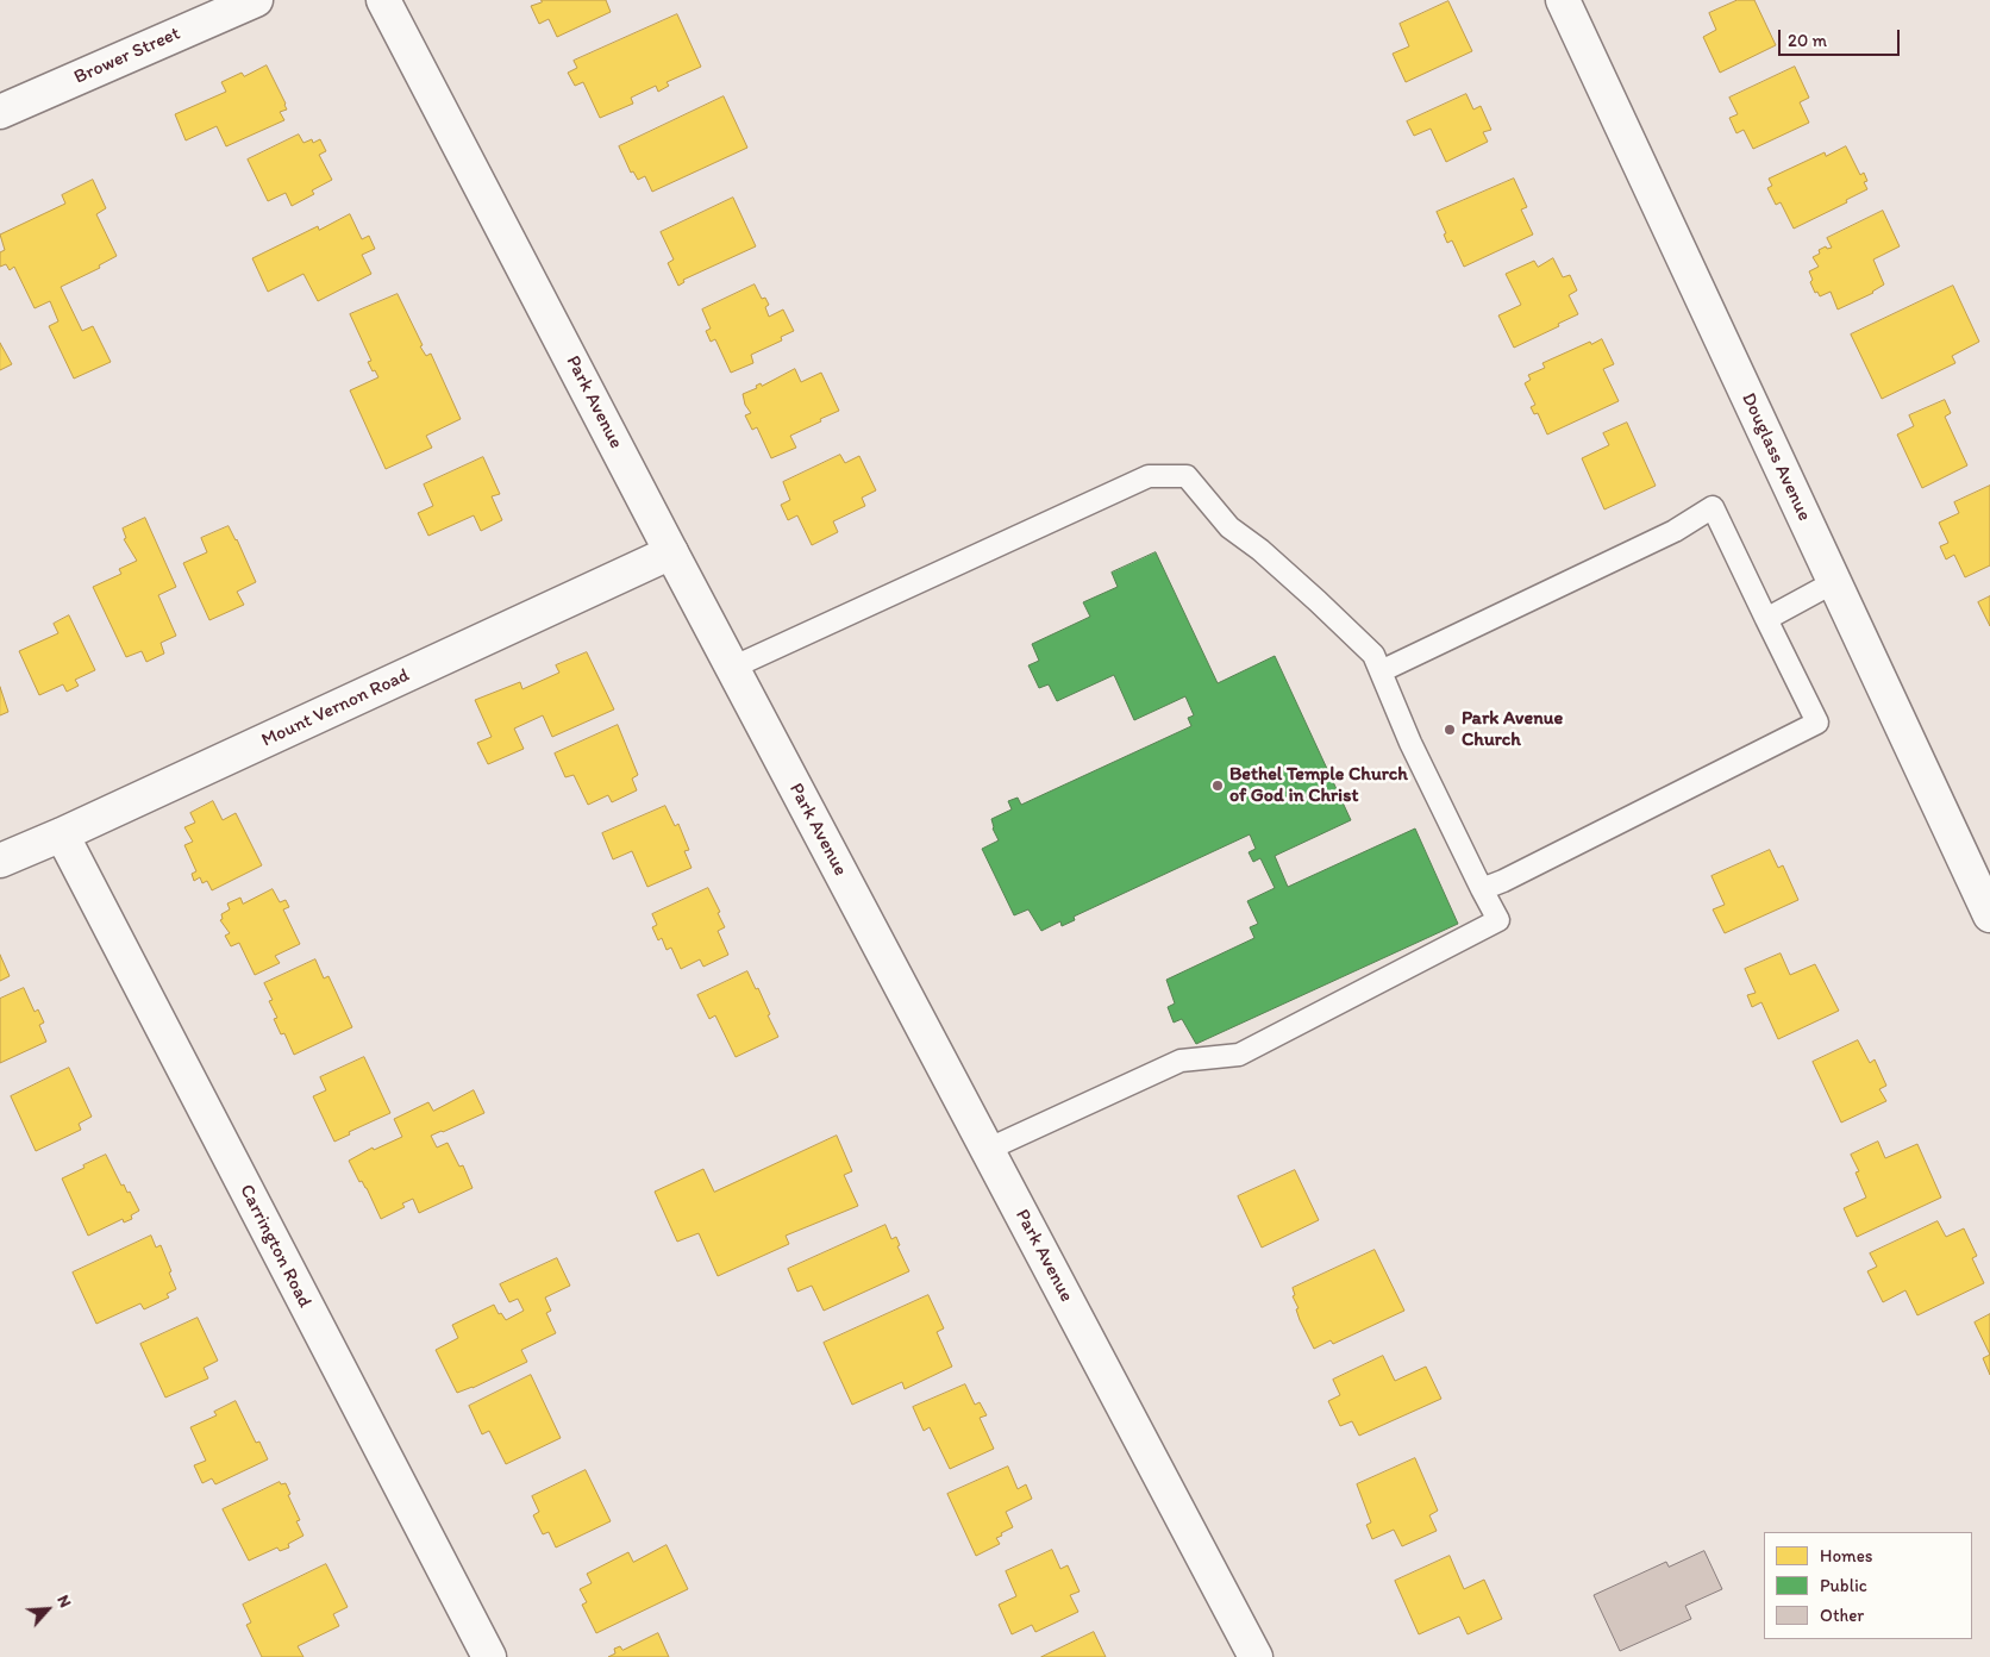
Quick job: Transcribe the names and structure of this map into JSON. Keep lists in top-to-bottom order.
{
  "streets": {
    "street": [
      "Brower Street",
      "Park Avenue",
      "Douglass Avenue",
      "Mount Vernon Road",
      "Carrington Road"
    ]
  },
  "crossings": [
    ["Park Avenue", "Mount Vernon Road"],
    ["Mount Vernon Road", "Carrington Road"]
  ],
  "places": ["Park Avenue Church", "Bethel Temple Church of God in Christ"],
  "legend": ["Homes", "Public", "Other"],
  "scale_bar": "20 m",
  "north": "top right"
}
